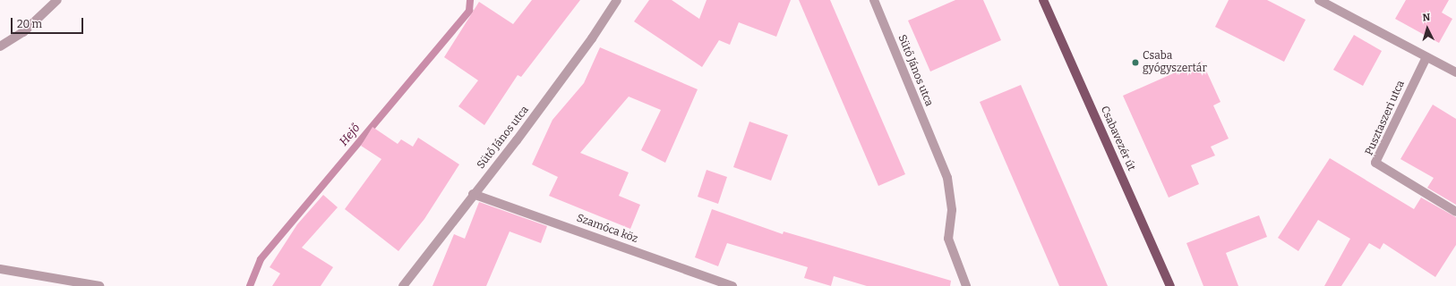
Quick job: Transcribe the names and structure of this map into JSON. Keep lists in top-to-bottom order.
{
  "streets": {
    "main road": ["Csabavezér út"],
    "street": ["Sütő János utca", "Pusztaszeri utca", "Szamóca köz"]
  },
  "crossings": [
    ["Sütő János utca", "Szamóca köz"]
  ],
  "water": ["Hejő"],
  "places": ["Csaba gyógyszertár"],
  "scale_bar": "20 m",
  "north": "top"
}
